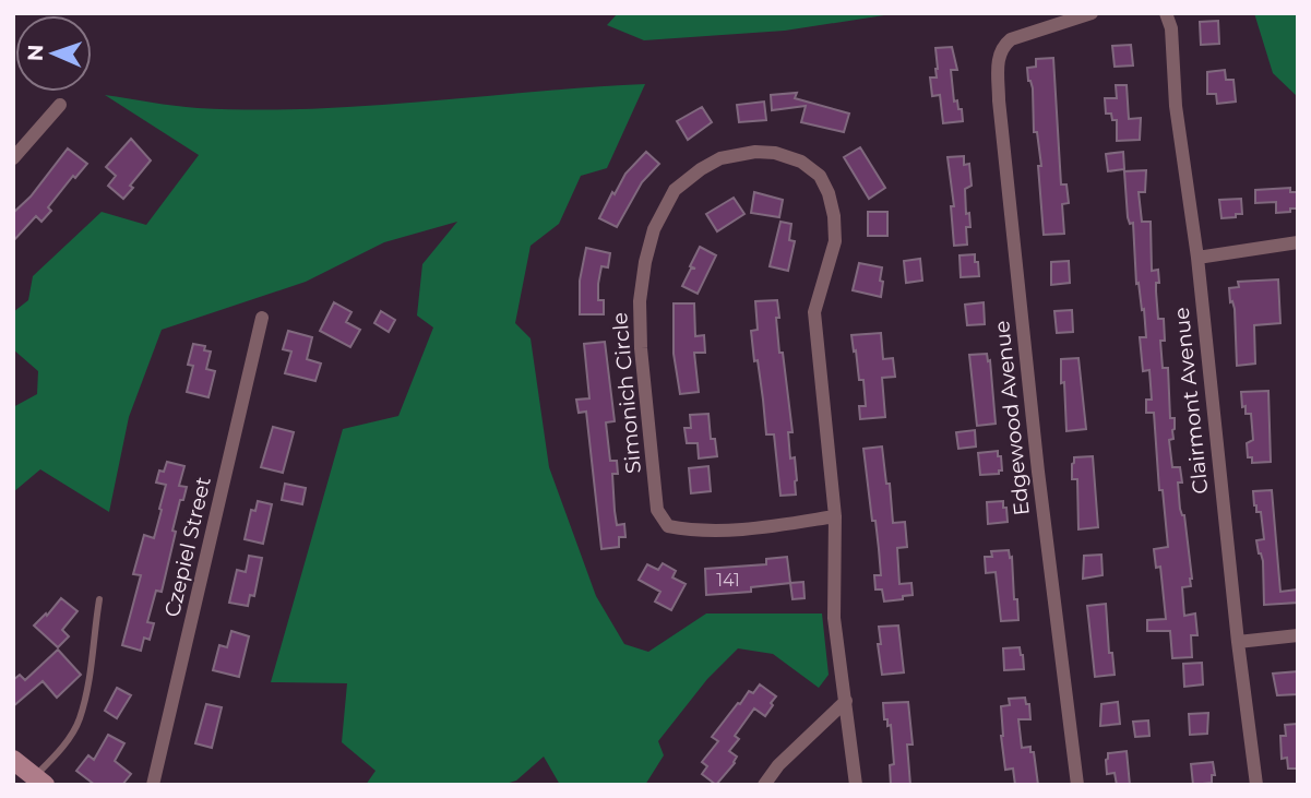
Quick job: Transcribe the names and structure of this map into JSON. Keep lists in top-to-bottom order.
{
  "streets": {
    "street": [
      "Simonich Circle",
      "Clairmont Avenue",
      "Edgewood Avenue",
      "Czepiel Street"
    ]
  },
  "house_numbers": ["141"],
  "north": "left"
}
